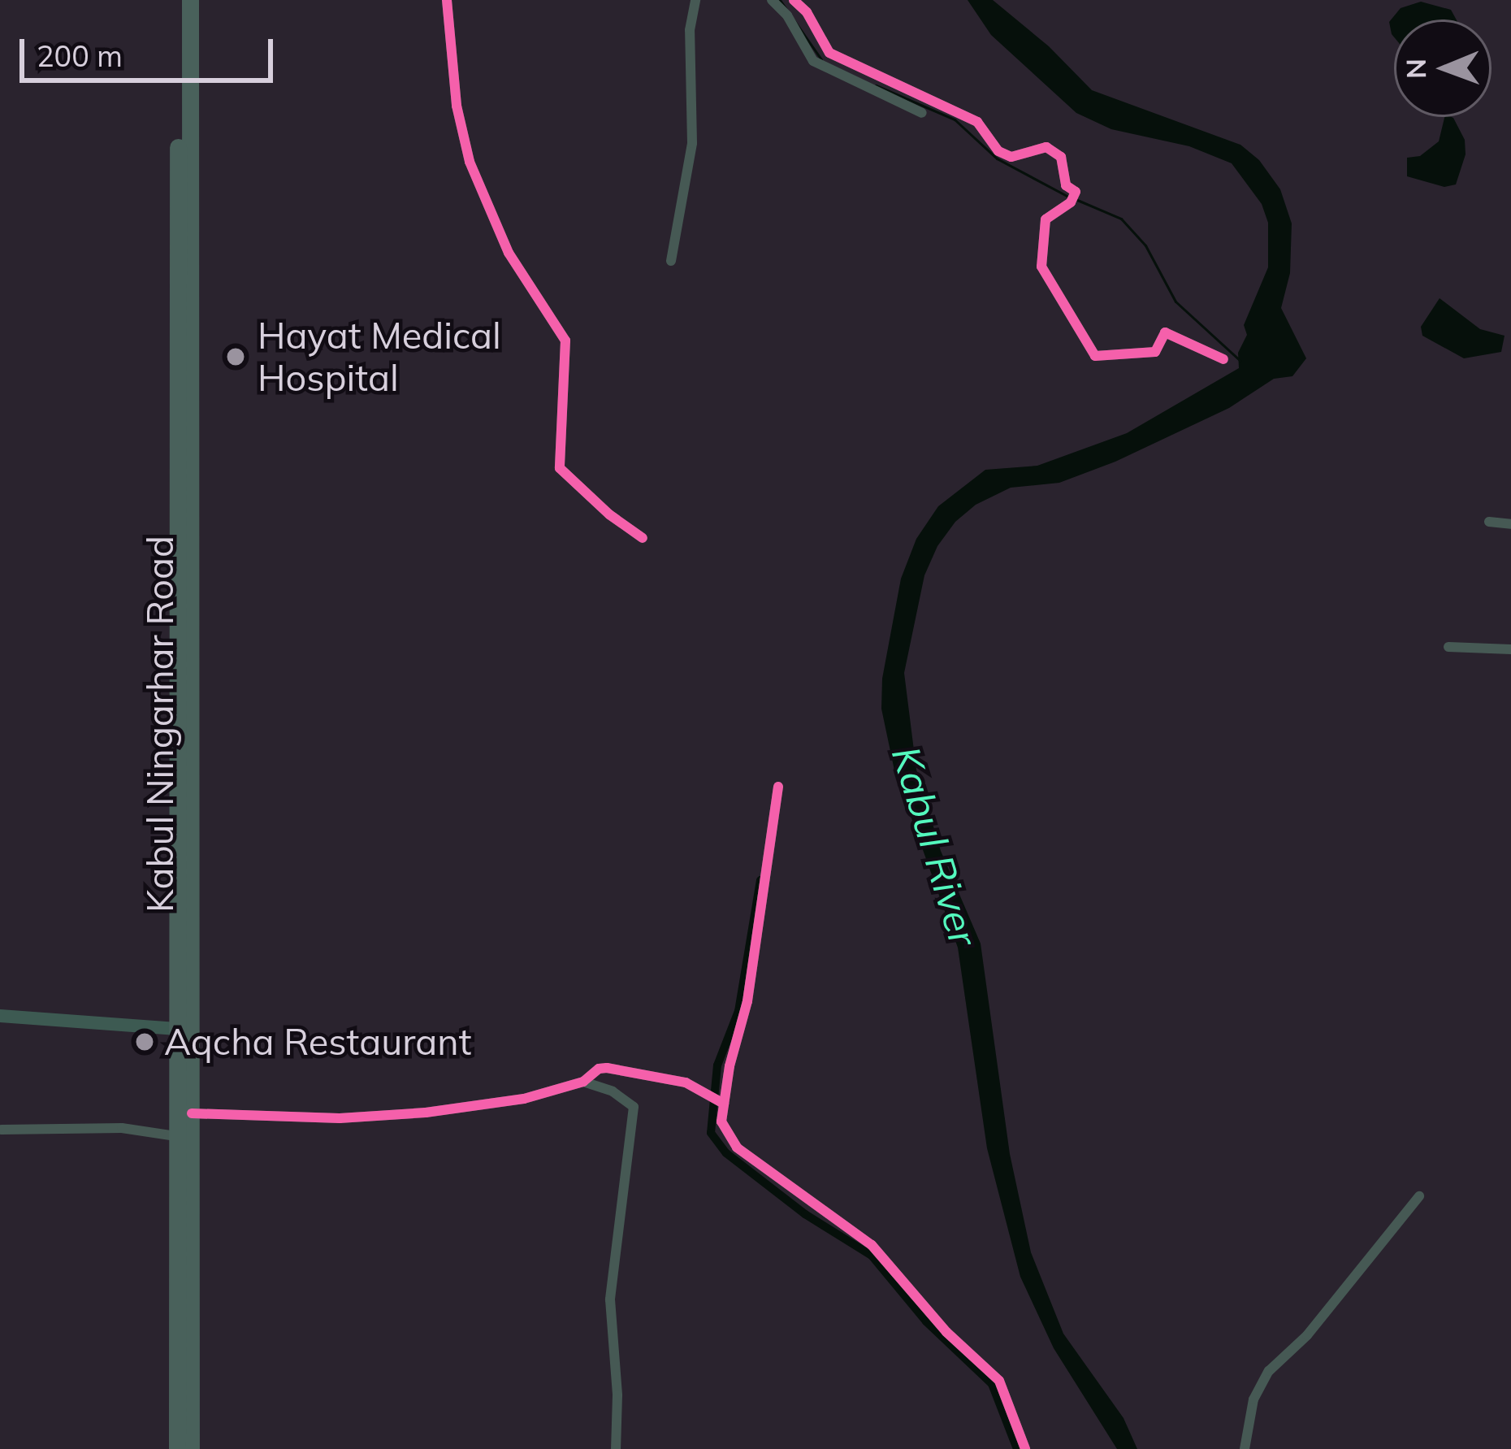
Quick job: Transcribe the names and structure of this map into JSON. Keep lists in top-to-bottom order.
{
  "streets": {
    "highway": ["Kabul Ningarhar Road"]
  },
  "water": ["Kabul River"],
  "places": ["Hayat Medical Hospital", "Aqcha Restaurant"],
  "scale_bar": "200 m",
  "north": "left"
}
